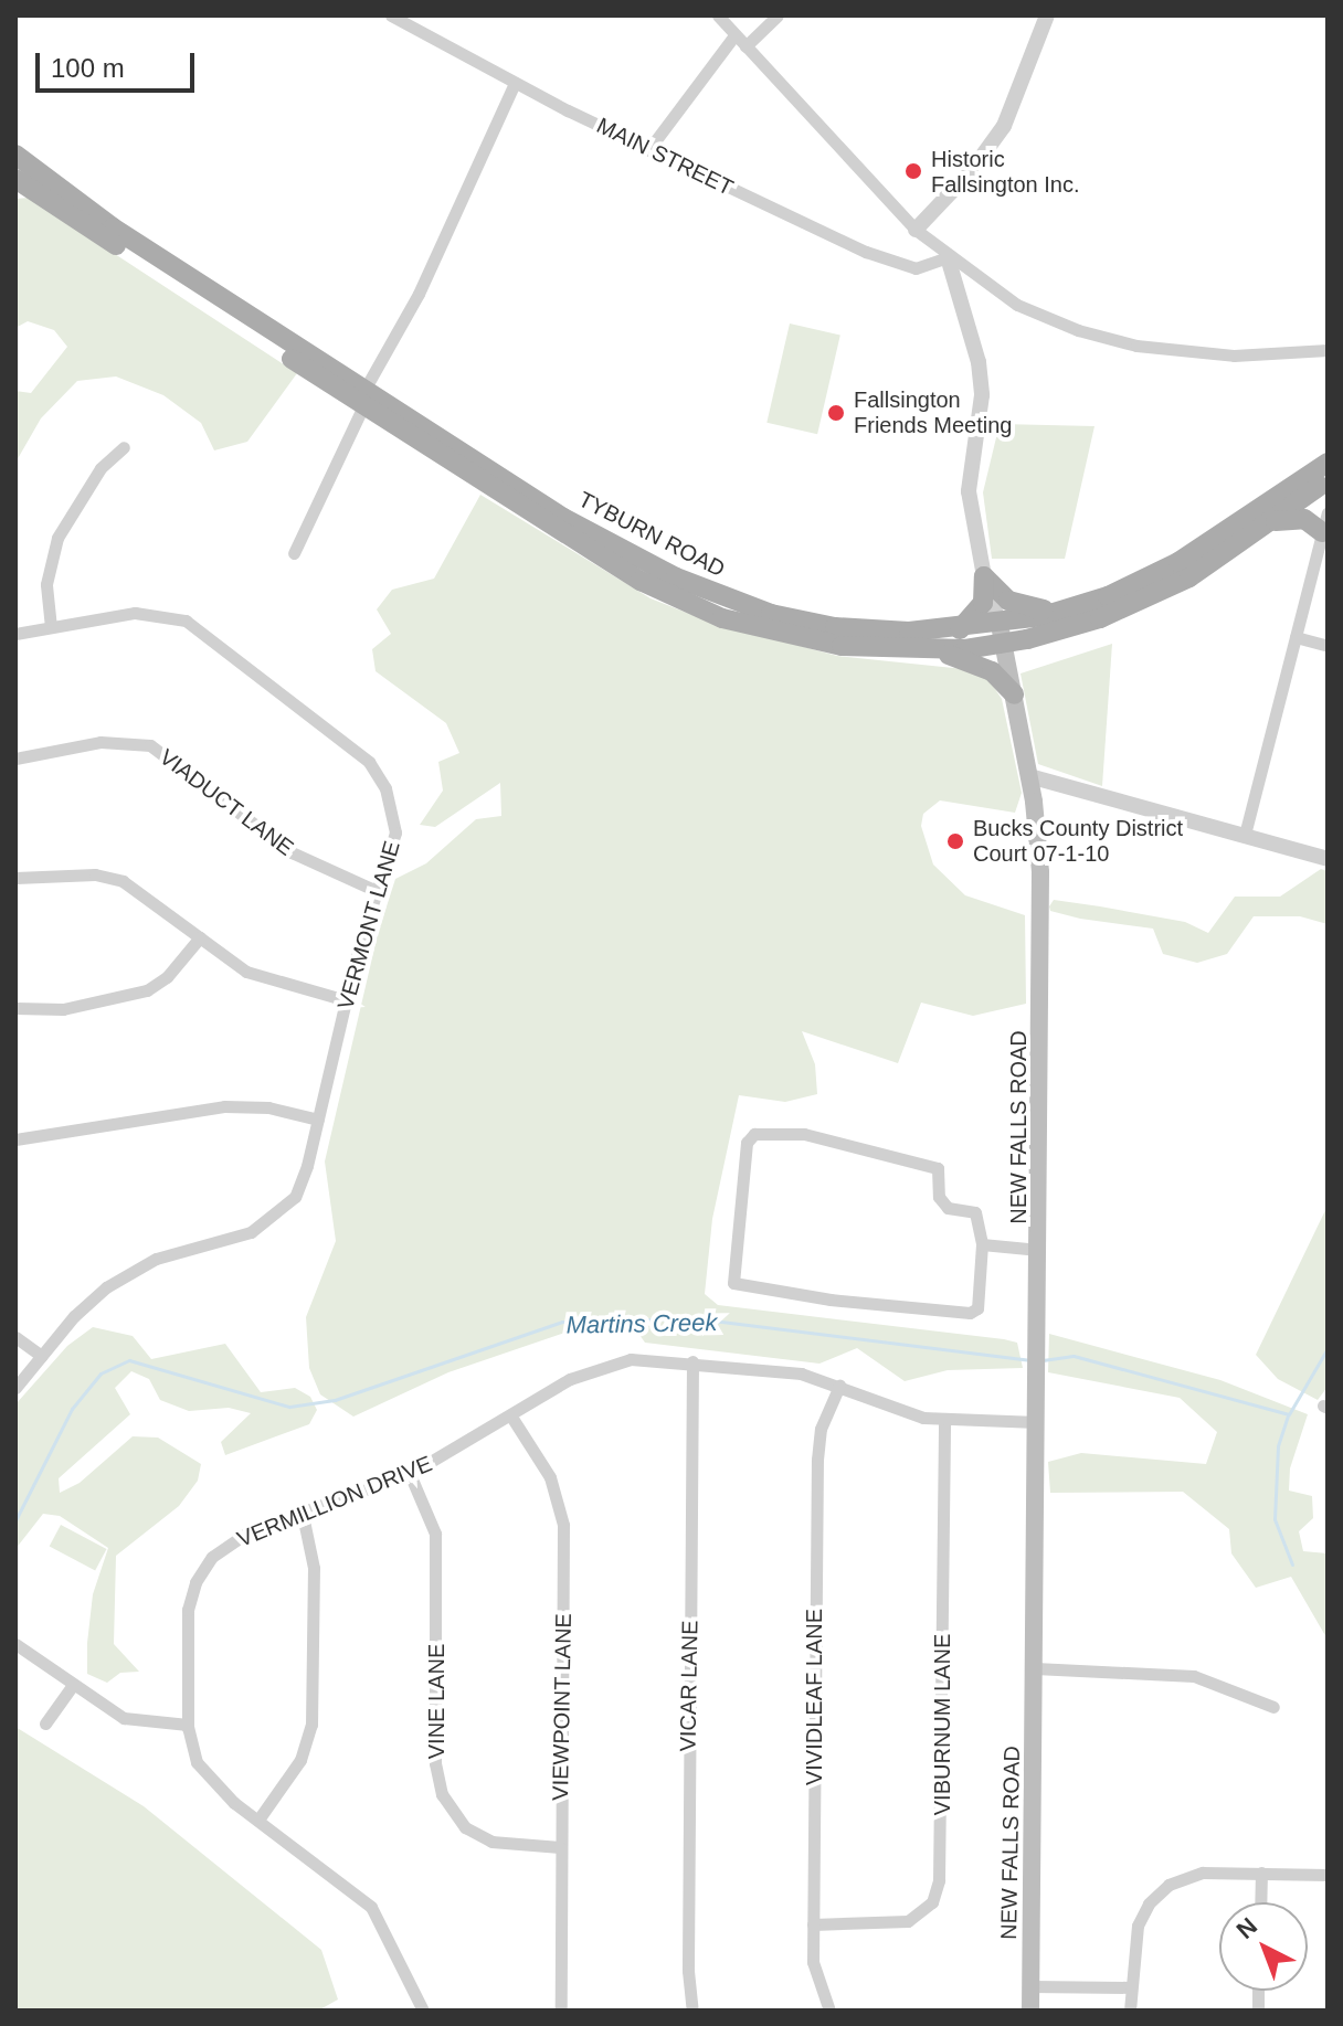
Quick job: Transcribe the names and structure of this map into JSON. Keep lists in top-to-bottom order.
{
  "streets": {
    "main road": ["TYBURN ROAD", "NEW FALLS ROAD"],
    "street": [
      "MAIN STREET",
      "VIADUCT LANE",
      "VERMONT LANE",
      "VERMILLION DRIVE",
      "VICAR LANE",
      "VIVIDLEAF LANE",
      "VINE LANE",
      "VIEWPOINT LANE",
      "VIBURNUM LANE"
    ]
  },
  "crossings": [
    ["MAIN STREET", "NEW FALLS ROAD"],
    ["TYBURN ROAD", "NEW FALLS ROAD"],
    ["VIADUCT LANE", "VERMONT LANE"],
    ["NEW FALLS ROAD", "VERMILLION DRIVE"],
    ["VERMILLION DRIVE", "VICAR LANE"],
    ["VERMILLION DRIVE", "VIVIDLEAF LANE"],
    ["VERMILLION DRIVE", "VINE LANE"],
    ["VERMILLION DRIVE", "VIEWPOINT LANE"],
    ["VERMILLION DRIVE", "VIBURNUM LANE"],
    ["VIVIDLEAF LANE", "VIBURNUM LANE"],
    ["VINE LANE", "VIEWPOINT LANE"]
  ],
  "water": ["Martins Creek"],
  "places": ["Historic Fallsington Inc.", "Fallsington Friends Meeting", "Bucks County District Court 07-1-10"],
  "scale_bar": "100 m",
  "north": "top left"
}
